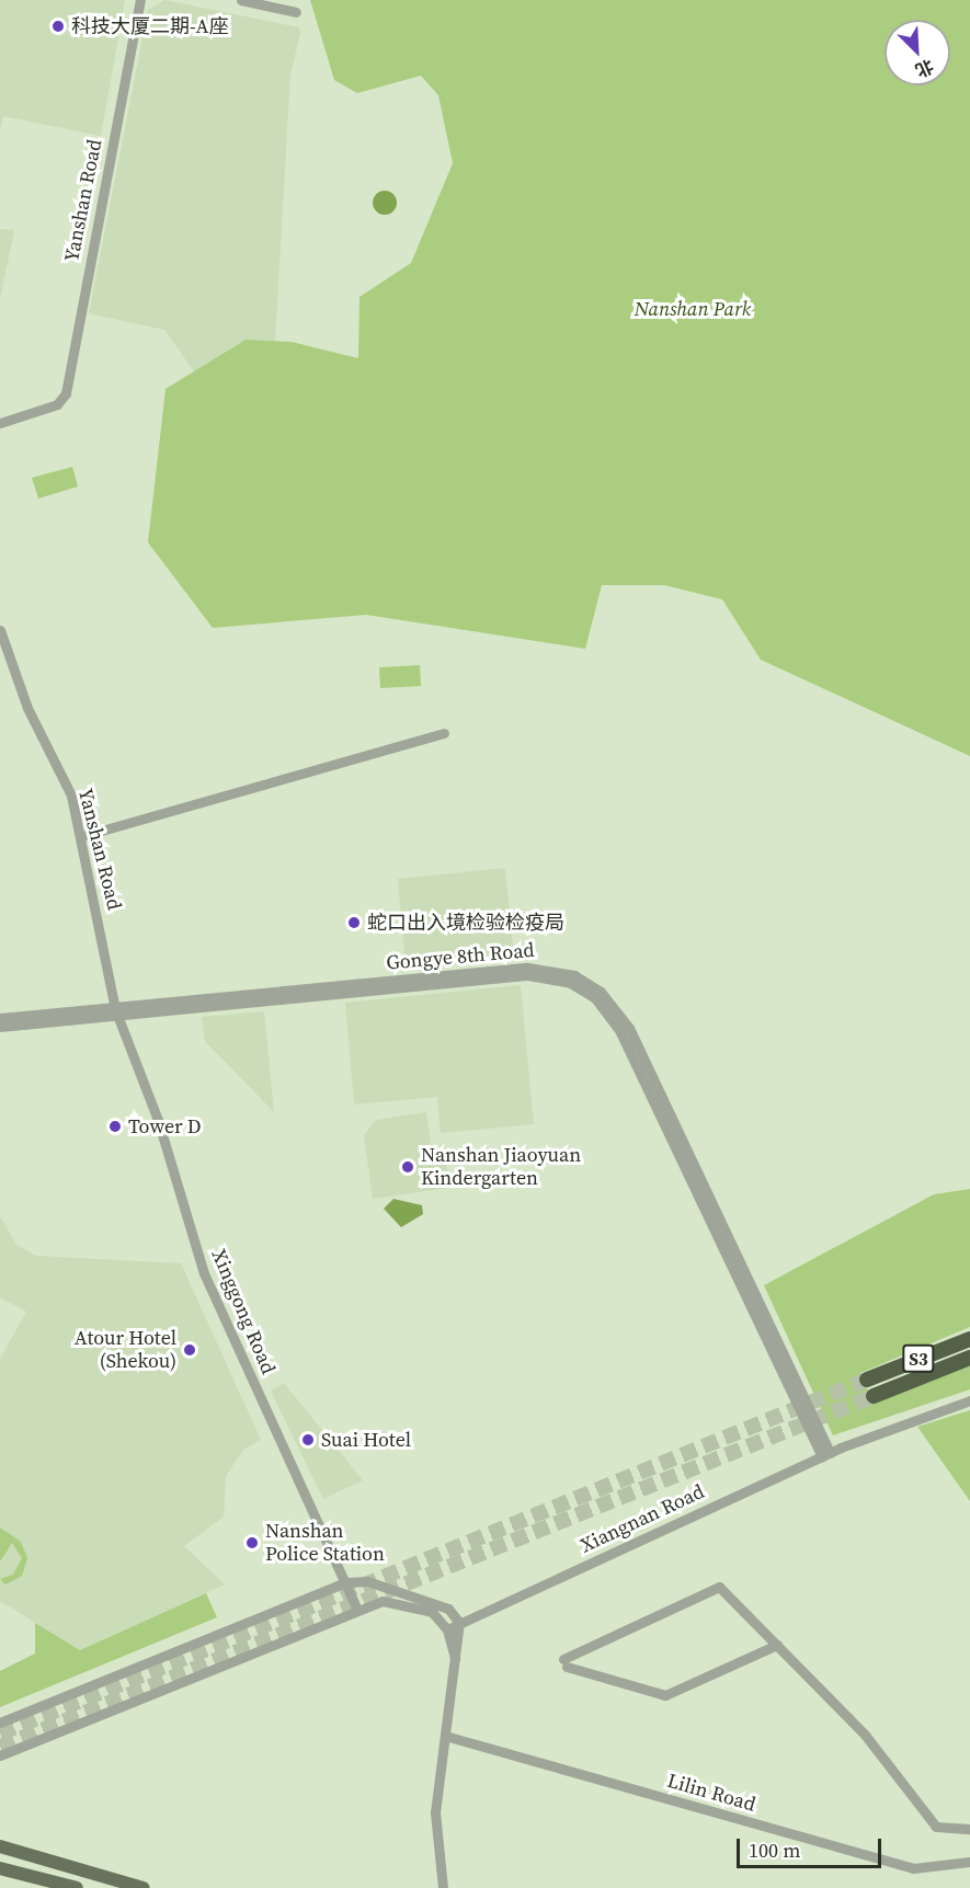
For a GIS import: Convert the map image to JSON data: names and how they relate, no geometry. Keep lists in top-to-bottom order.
{
  "streets": {
    "highway": ["S3"],
    "street": [
      "Yanshan Road",
      "Gongye 8th Road",
      "Xinggong Road",
      "Xiangnan Road",
      "Lilin Road"
    ]
  },
  "crossings": [
    ["Yanshan Road", "Gongye 8th Road"],
    ["Yanshan Road", "Xinggong Road"],
    ["Gongye 8th Road", "Xinggong Road"],
    ["Gongye 8th Road", "Xiangnan Road"]
  ],
  "parks": ["Nanshan Park"],
  "places": [
    "科技大厦二期-A座",
    "蛇口出入境检验检疫局",
    "Tower D",
    "Nanshan Jiaoyuan Kindergarten",
    "Atour Hotel (Shekou)",
    "Suai Hotel",
    "Nanshan Police Station"
  ],
  "scale_bar": "100 m",
  "north": "bottom right"
}
